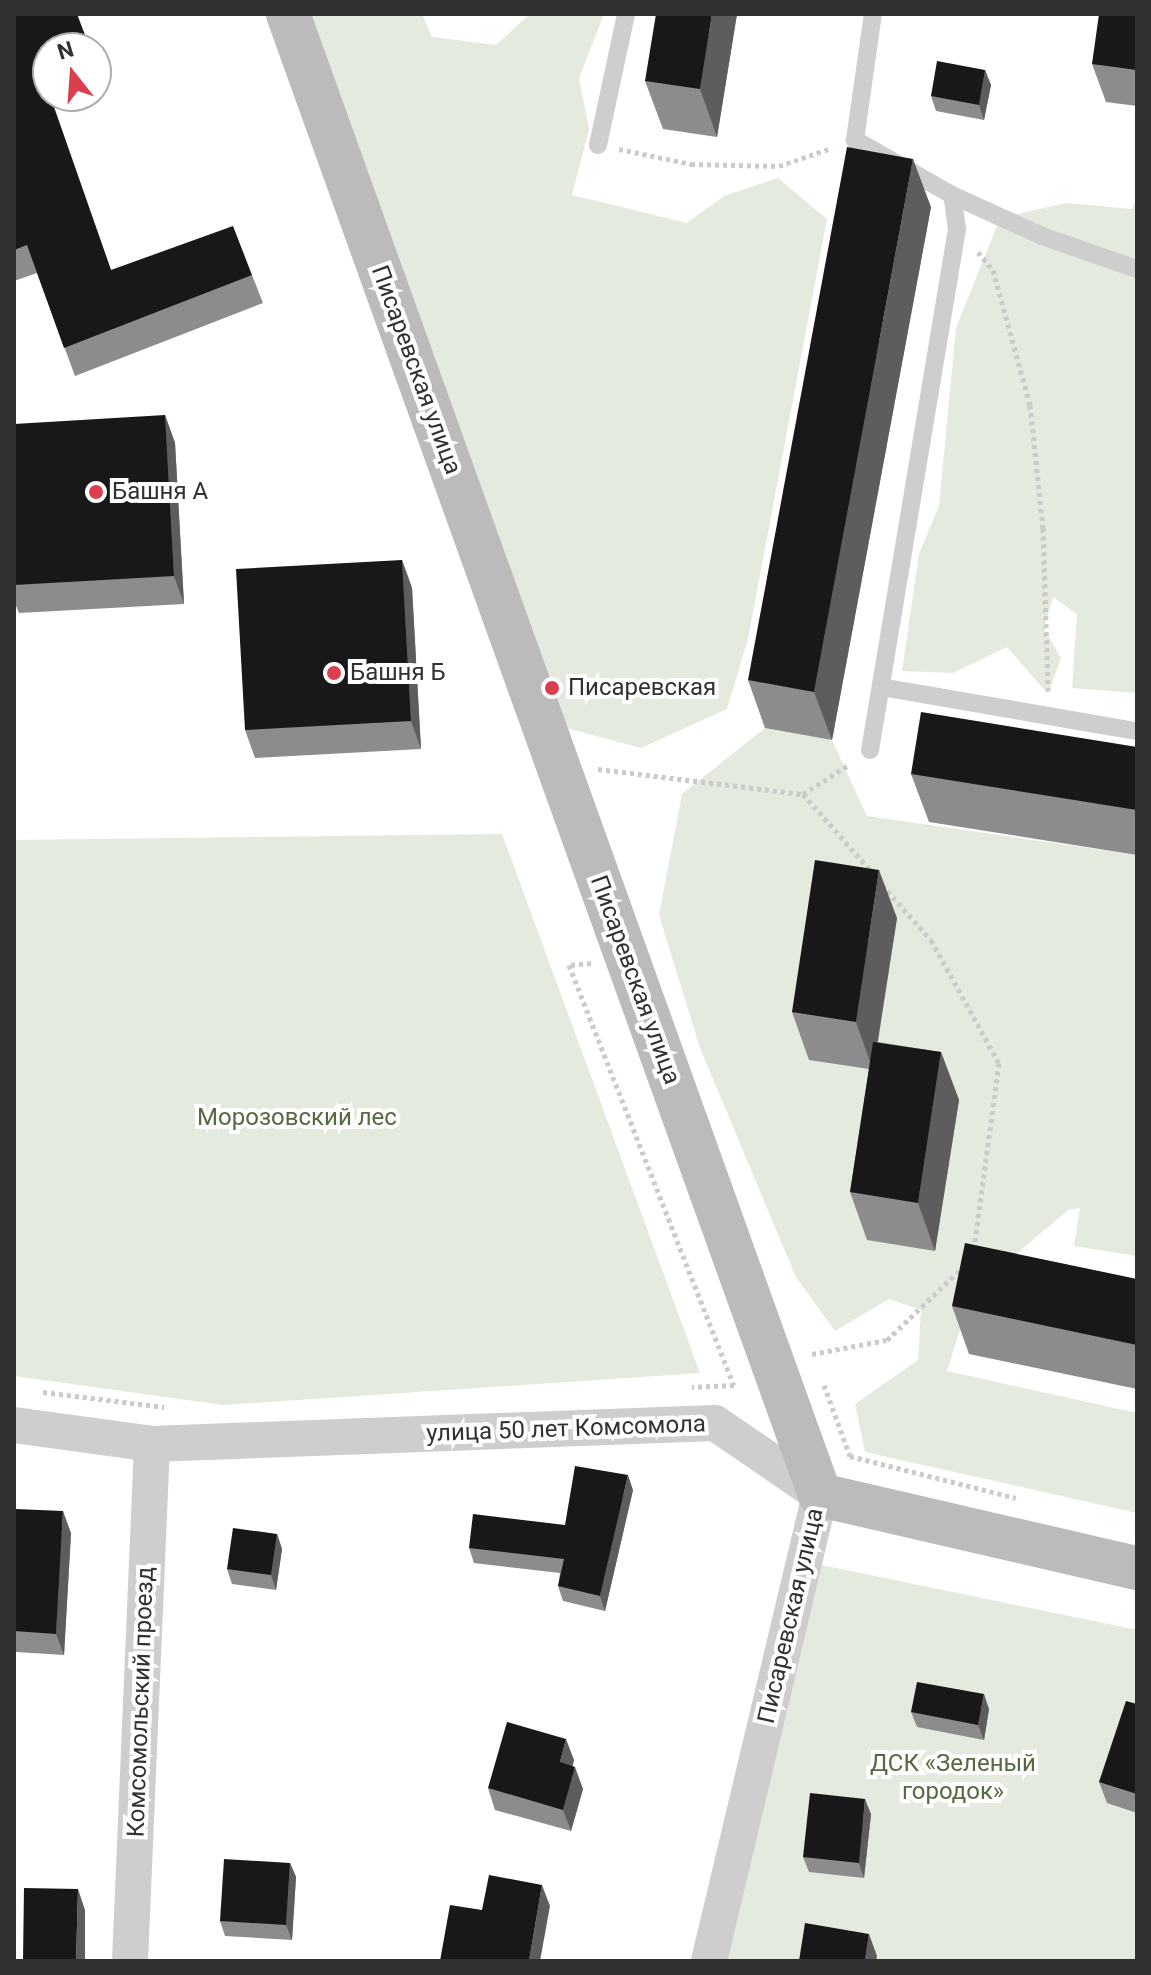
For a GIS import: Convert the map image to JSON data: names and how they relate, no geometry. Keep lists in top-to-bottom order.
{
  "streets": {
    "street": ["Писаревская улица", "улица 50 лет Комсомола", "Комсомольский проезд"]
  },
  "crossings": [
    ["Писаревская улица", "улица 50 лет Комсомола"],
    ["улица 50 лет Комсомола", "Комсомольский проезд"]
  ],
  "parks": ["Морозовский лес", "ДСК «Зеленый городок»"],
  "places": ["Башня А", "Башня Б", "Писаревская"],
  "north": "top"
}
